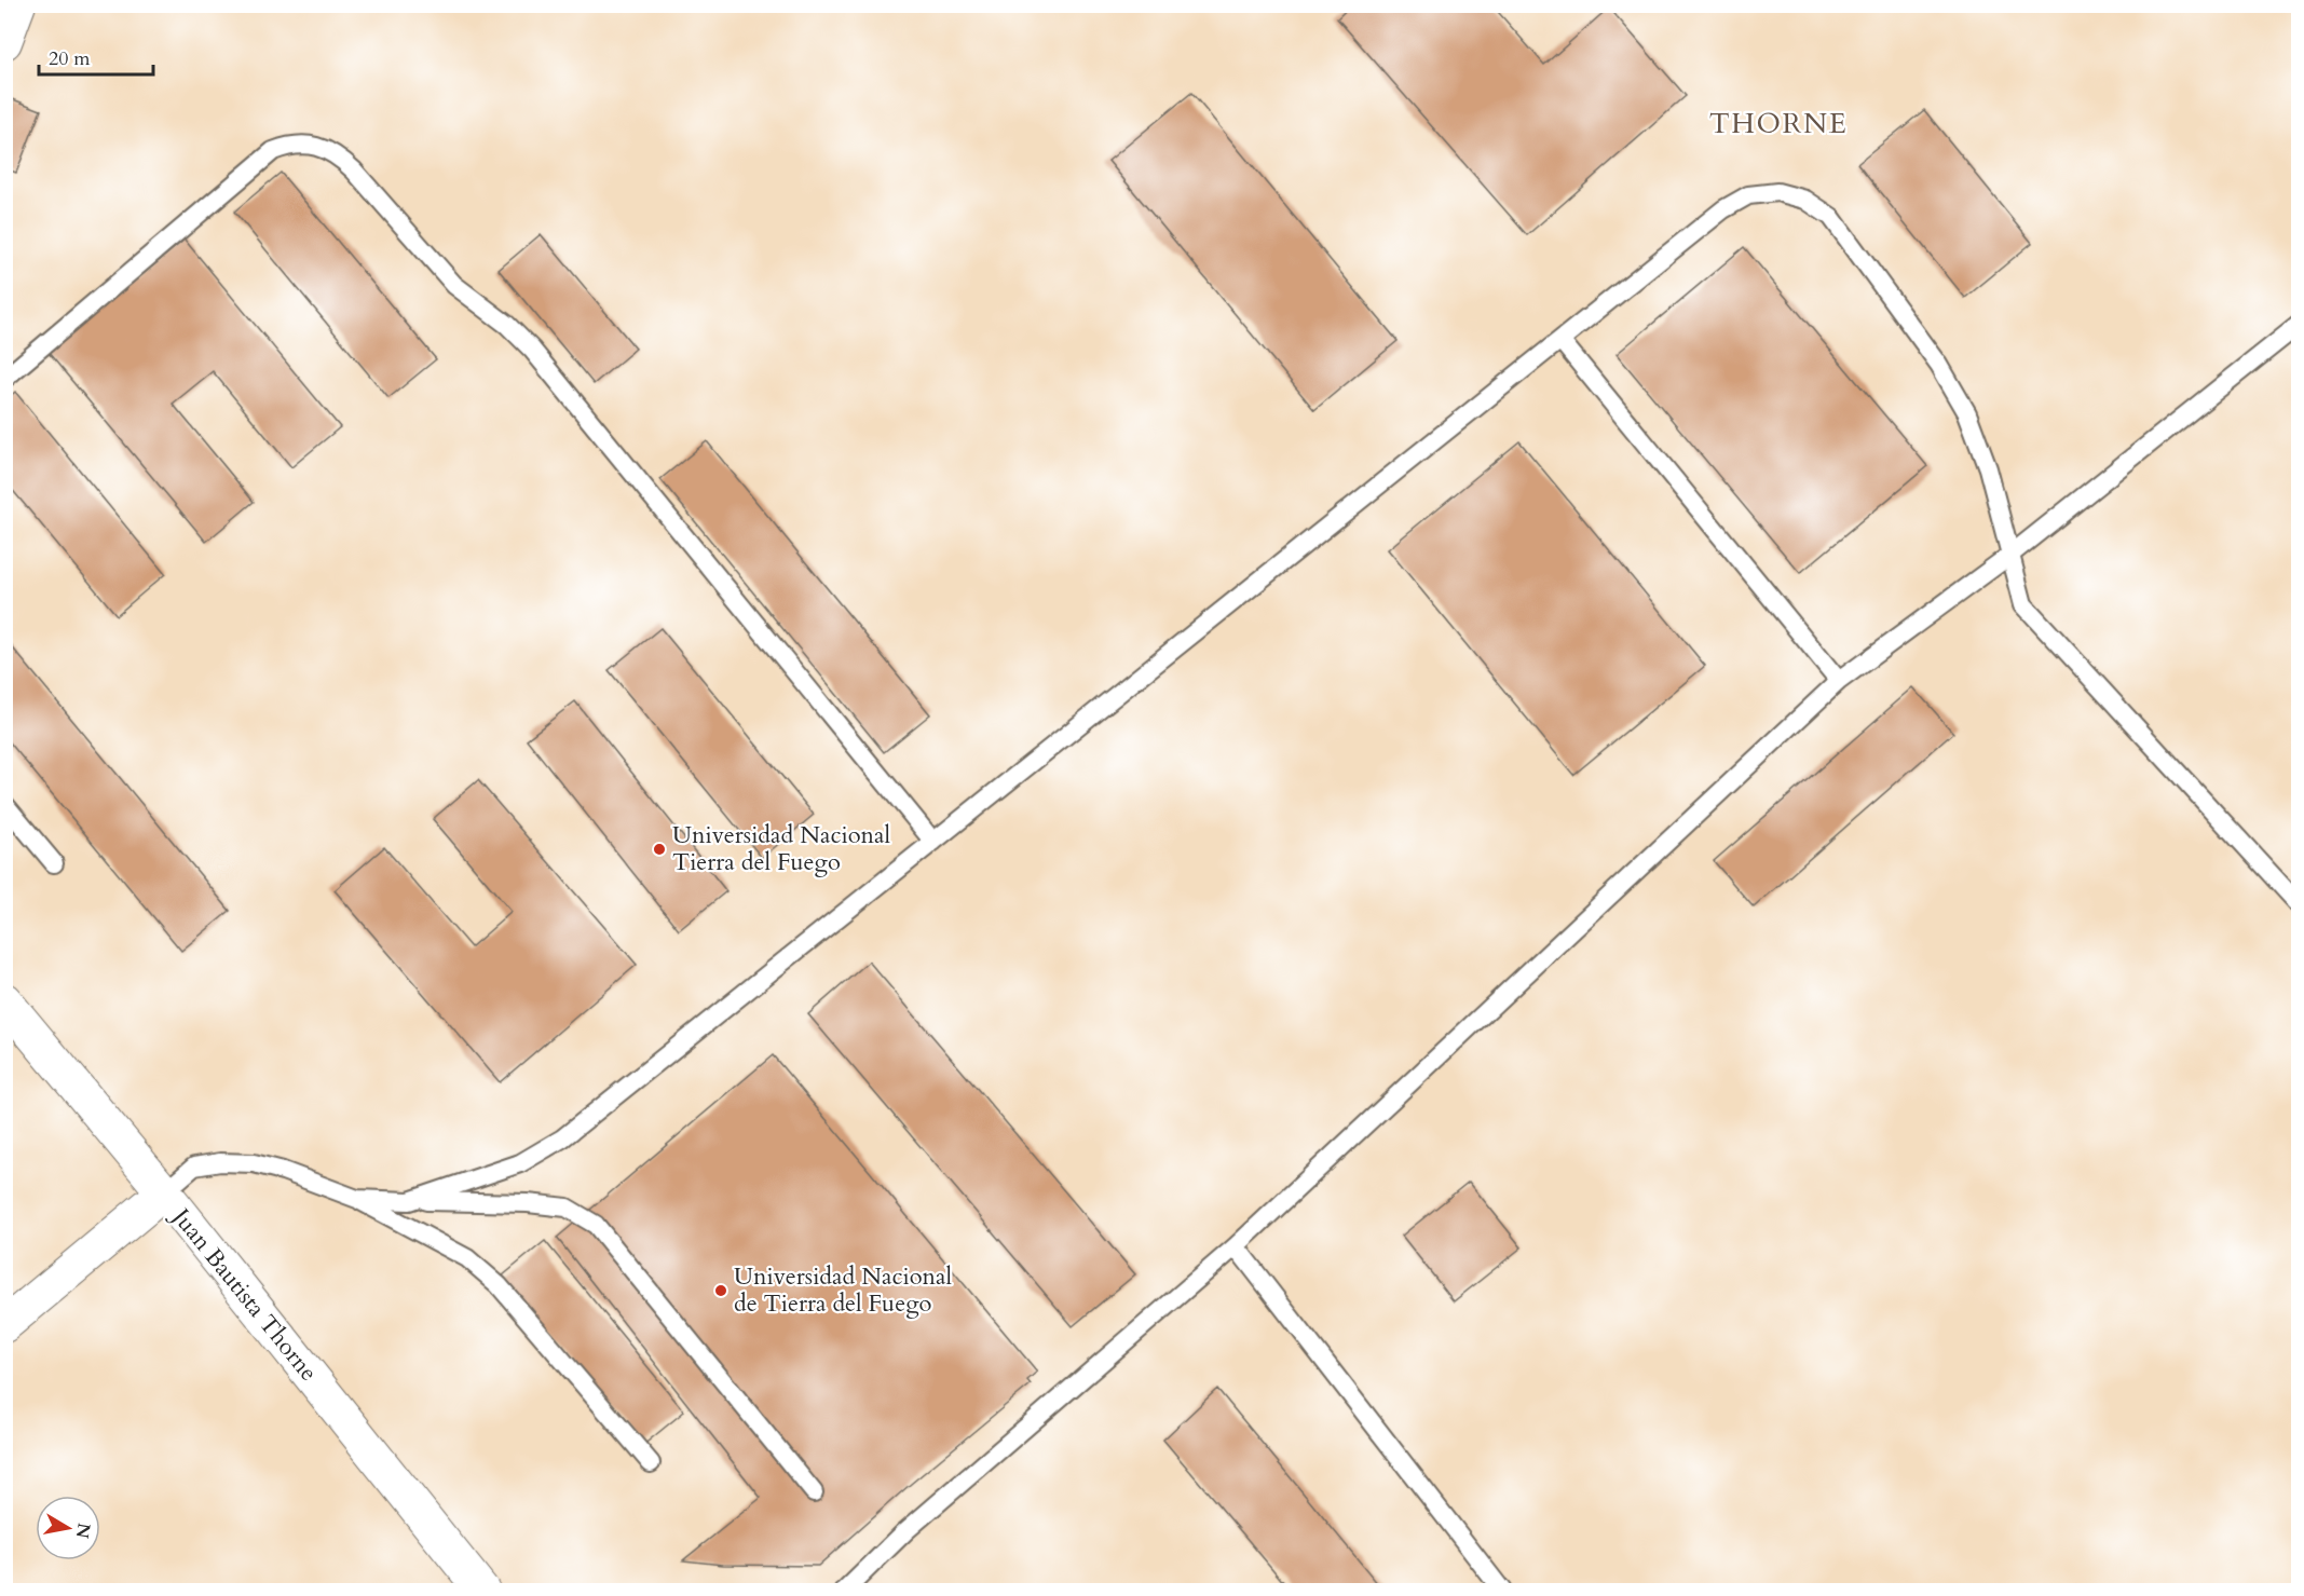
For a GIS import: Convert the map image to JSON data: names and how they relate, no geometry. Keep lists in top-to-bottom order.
{
  "streets": {
    "street": ["Juan Bautista Thorne"]
  },
  "districts": ["THORNE"],
  "places": ["Universidad Nacional Tierra del Fuego", "Universidad Nacional de Tierra del Fuego"],
  "scale_bar": "20 m",
  "north": "right"
}
